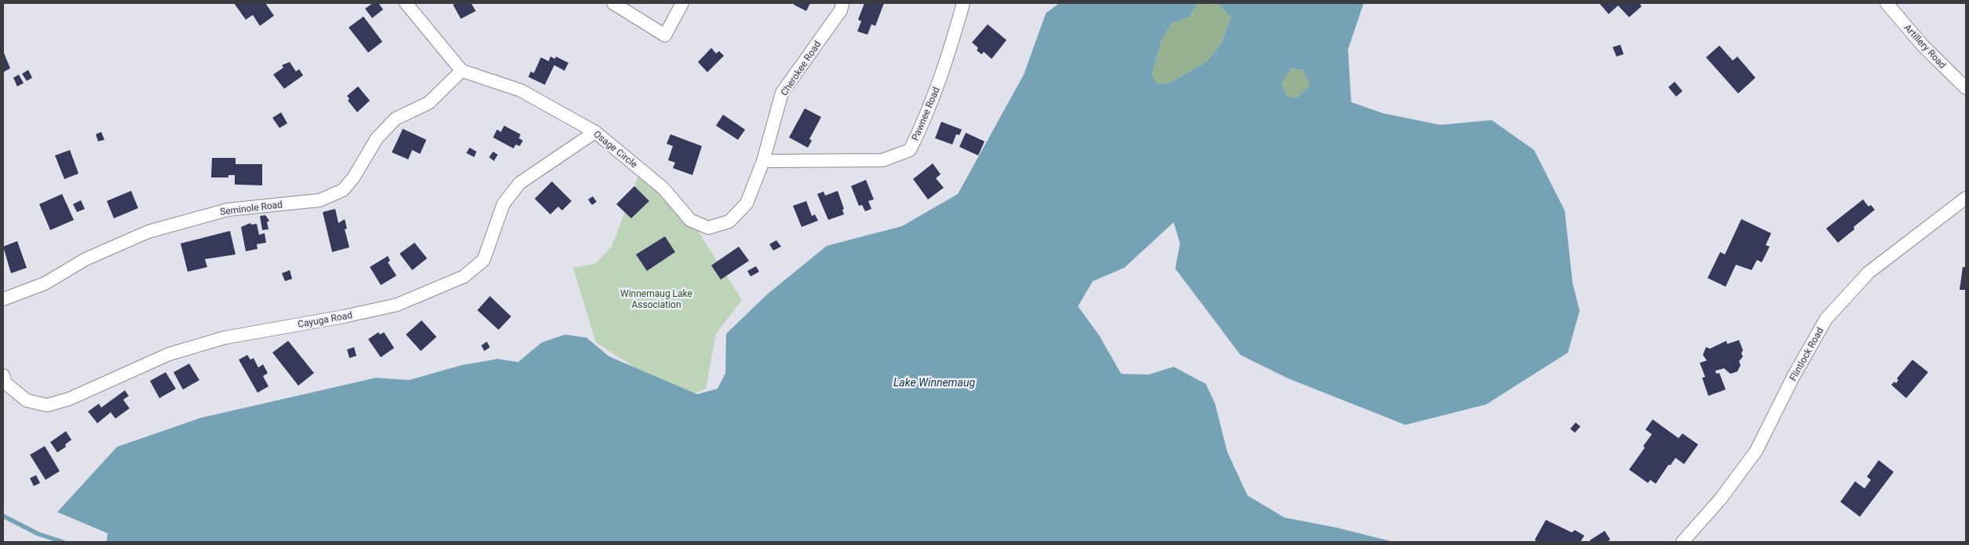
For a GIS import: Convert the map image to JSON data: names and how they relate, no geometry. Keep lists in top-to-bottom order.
{
  "streets": {
    "street": [
      "Artillery Road",
      "Cherokee Road",
      "Pawnee Road",
      "Osage Circle",
      "Seminole Road",
      "Cayuga Road",
      "Flintlock Road"
    ]
  },
  "crossings": [
    ["Cherokee Road", "Pawnee Road"],
    ["Cherokee Road", "Osage Circle"],
    ["Pawnee Road", "Osage Circle"],
    ["Osage Circle", "Seminole Road"],
    ["Osage Circle", "Cayuga Road"]
  ],
  "water": ["Lake Winnemaug"],
  "parks": ["Winnemaug Lake Association"]
}
